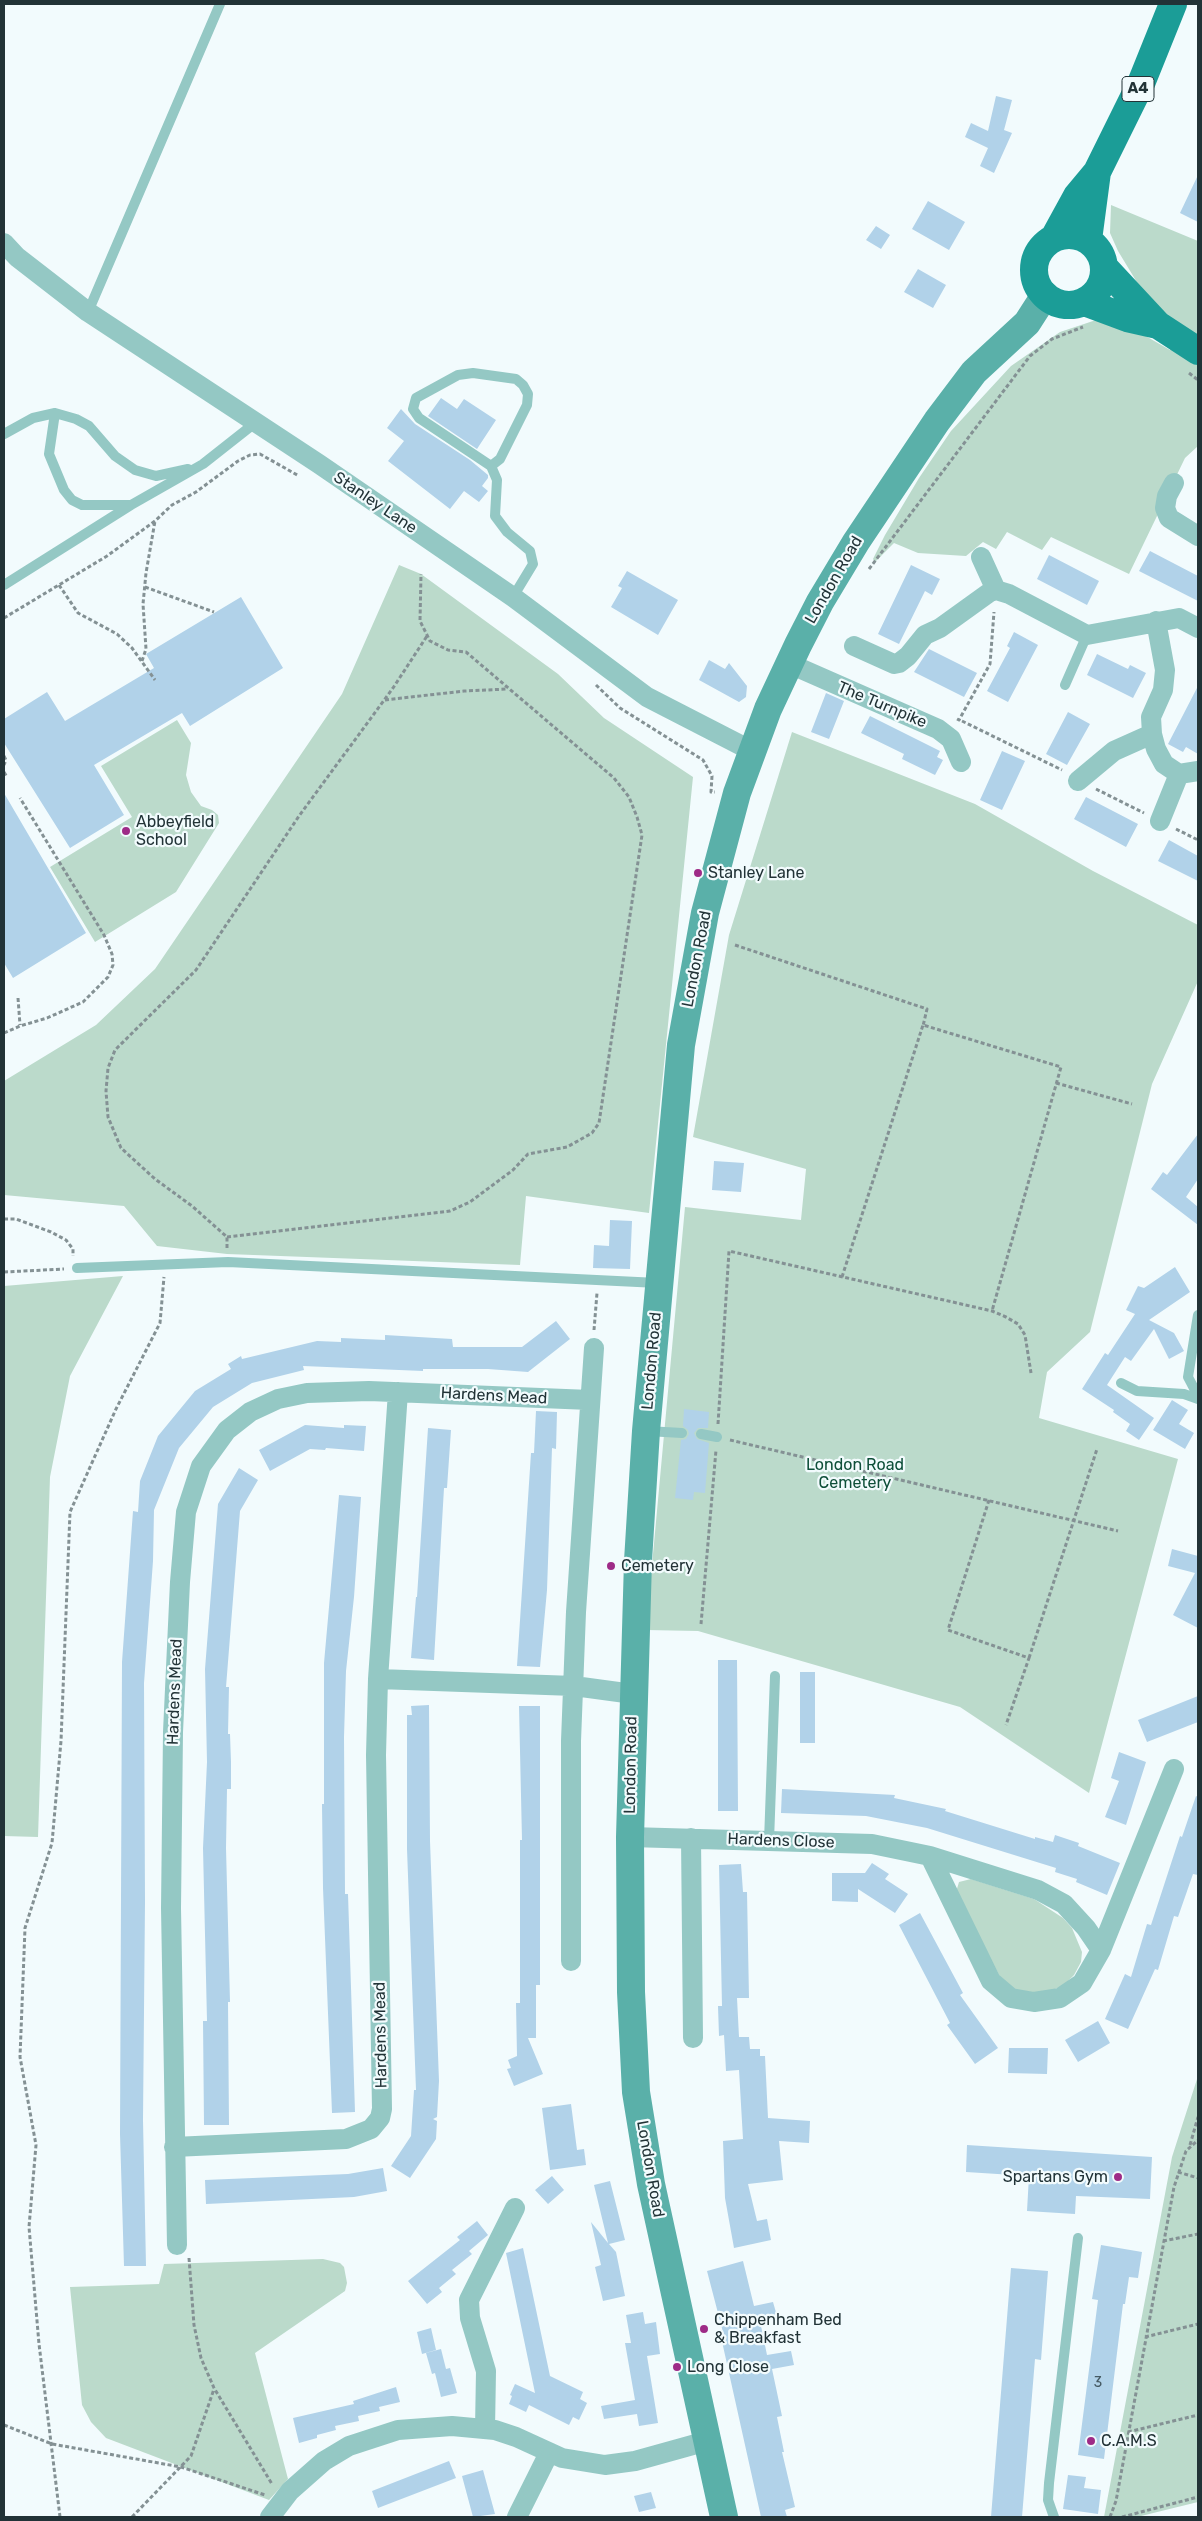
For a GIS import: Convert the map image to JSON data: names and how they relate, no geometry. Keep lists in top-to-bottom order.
{
  "streets": {
    "main road": ["A4"],
    "street": [
      "Stanley Lane",
      "London Road",
      "The Turnpike",
      "Hardens Mead",
      "Hardens Close"
    ]
  },
  "crossings": [
    ["A4", "London Road"],
    ["Stanley Lane", "London Road"],
    ["London Road", "The Turnpike"],
    ["London Road", "Hardens Close"]
  ],
  "parks": ["London Road Cemetery"],
  "places": [
    "Abbeyfield School",
    "Stanley Lane",
    "Cemetery",
    "Spartans Gym",
    "Chippenham Bed & Breakfast",
    "Long Close",
    "C.A.M.S"
  ],
  "house_numbers": ["3"]
}
